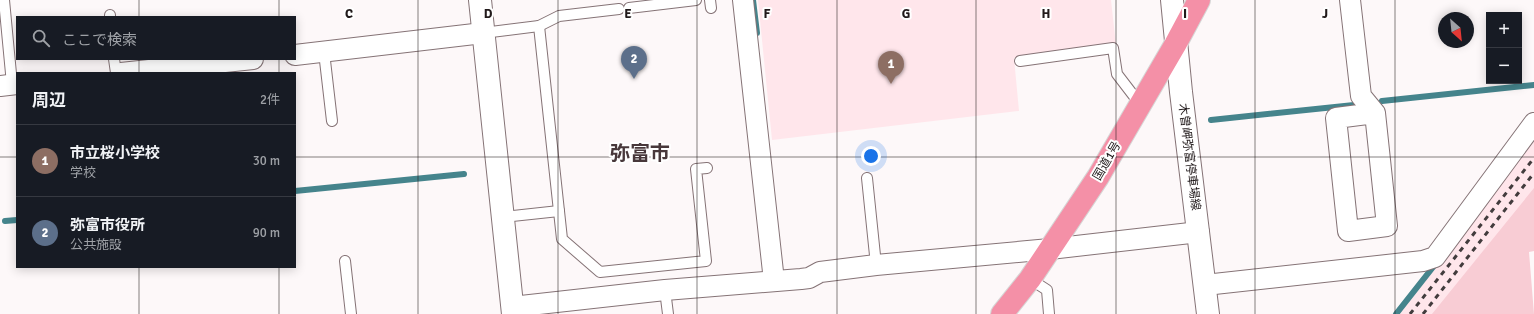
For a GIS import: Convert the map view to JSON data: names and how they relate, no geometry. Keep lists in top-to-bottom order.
{
  "streets": {
    "highway": ["国道1号"],
    "main road": ["木曽岬弥富停車場線"]
  },
  "crossings": [
    ["木曽岬弥富停車場線", "国道1号"]
  ],
  "districts": ["弥富市"],
  "north": "bottom right",
  "page": {
    "map_buttons": ["+", "−"],
    "search": "ここで検索",
    "pins": ["2", "1"],
    "heading": ["周辺", "2件"],
    "list": [
      {
        "mark": "1",
        "name": "市立桜小学校",
        "note": "学校",
        "value": "30 m"
      },
      {
        "mark": "2",
        "name": "弥富市役所",
        "note": "公共施設",
        "value": "90 m"
      }
    ]
  },
  "grid": {
    "columns": [
      "C",
      "D",
      "E",
      "F",
      "G",
      "H",
      "I",
      "J"
    ]
  }
}
